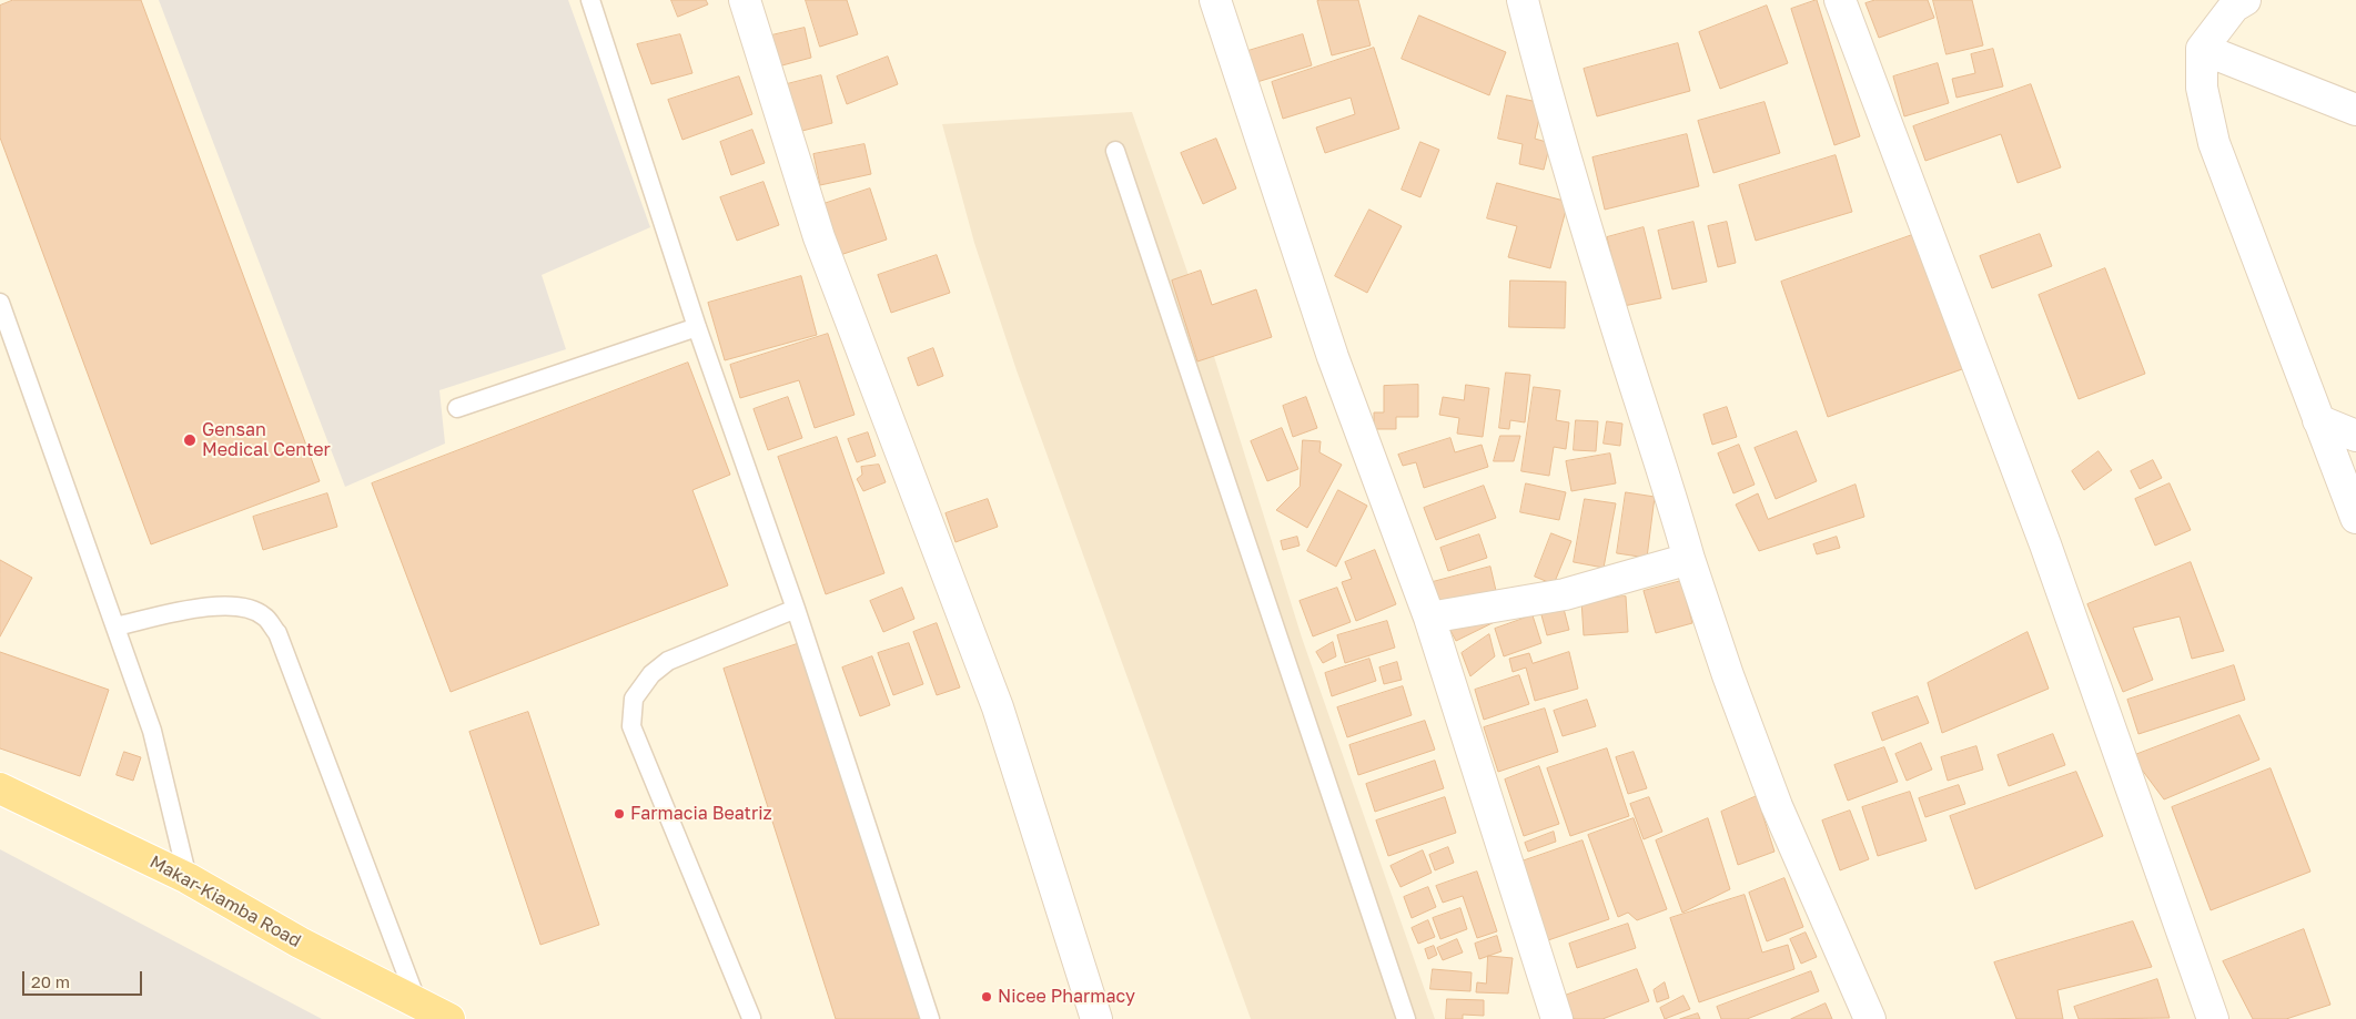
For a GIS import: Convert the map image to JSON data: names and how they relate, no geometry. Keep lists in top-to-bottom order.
{
  "streets": {
    "main road": ["Makar-Kiamba Road"]
  },
  "places": ["Gensan Medical Center", "Farmacia Beatriz", "Nicee Pharmacy"],
  "scale_bar": "20 m"
}
